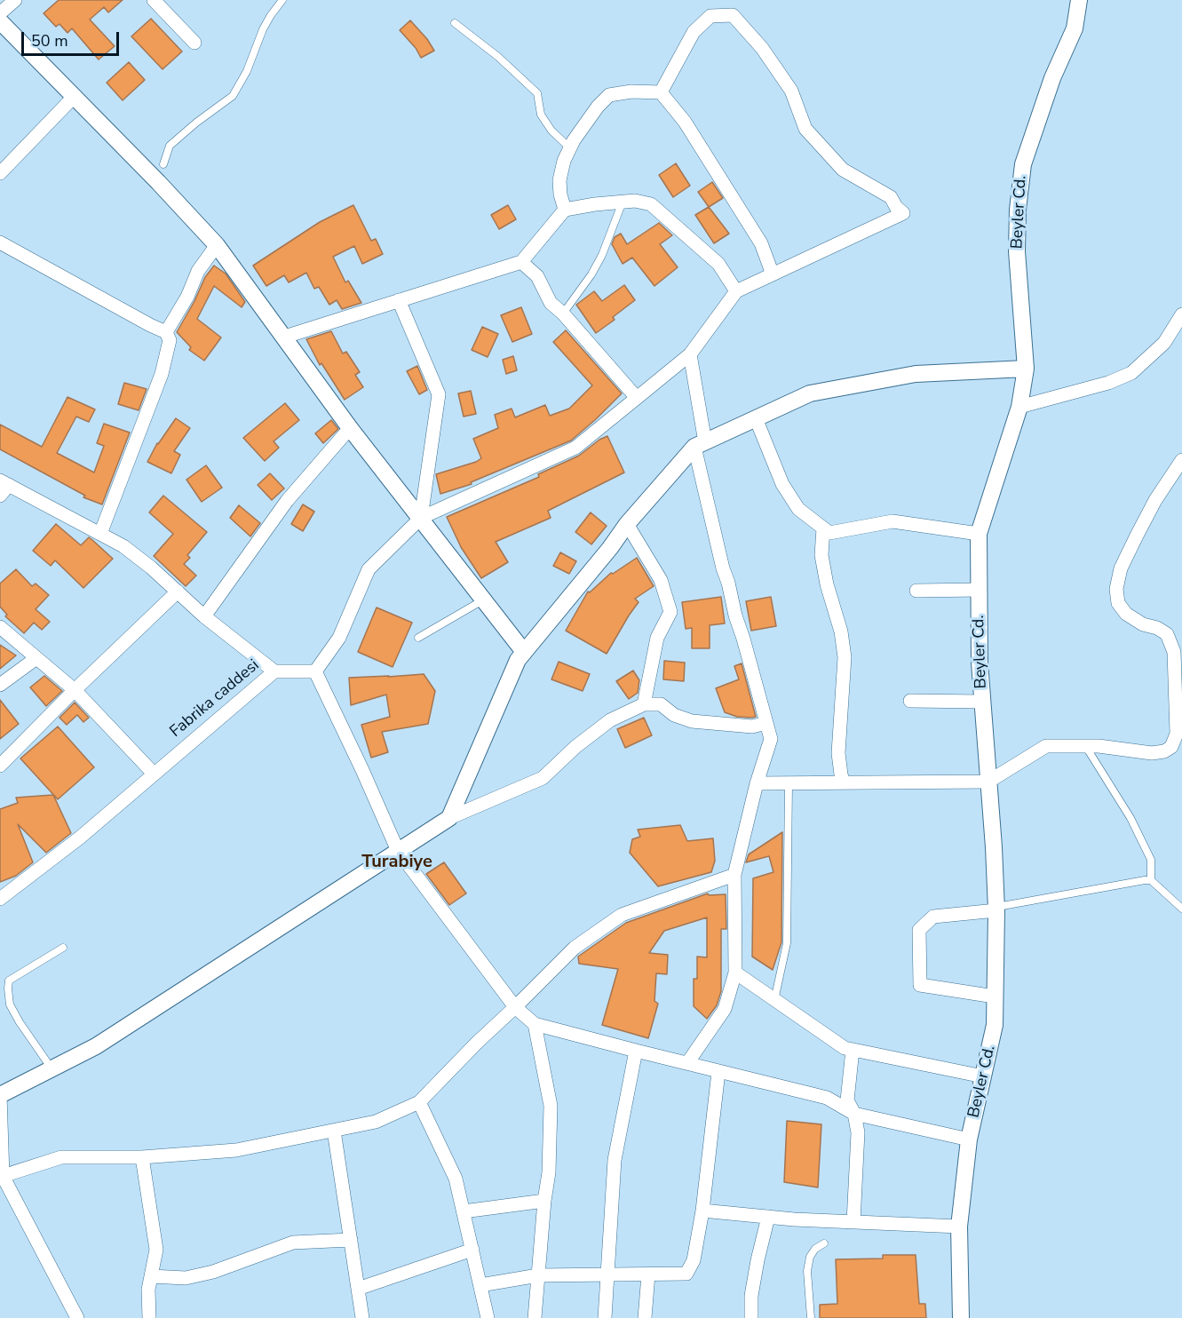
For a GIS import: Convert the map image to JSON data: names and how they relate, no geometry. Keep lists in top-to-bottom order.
{
  "streets": {
    "street": ["Beyler Cd.", "Fabrika caddesi"]
  },
  "districts": ["Turabiye"],
  "scale_bar": "50 m"
}
